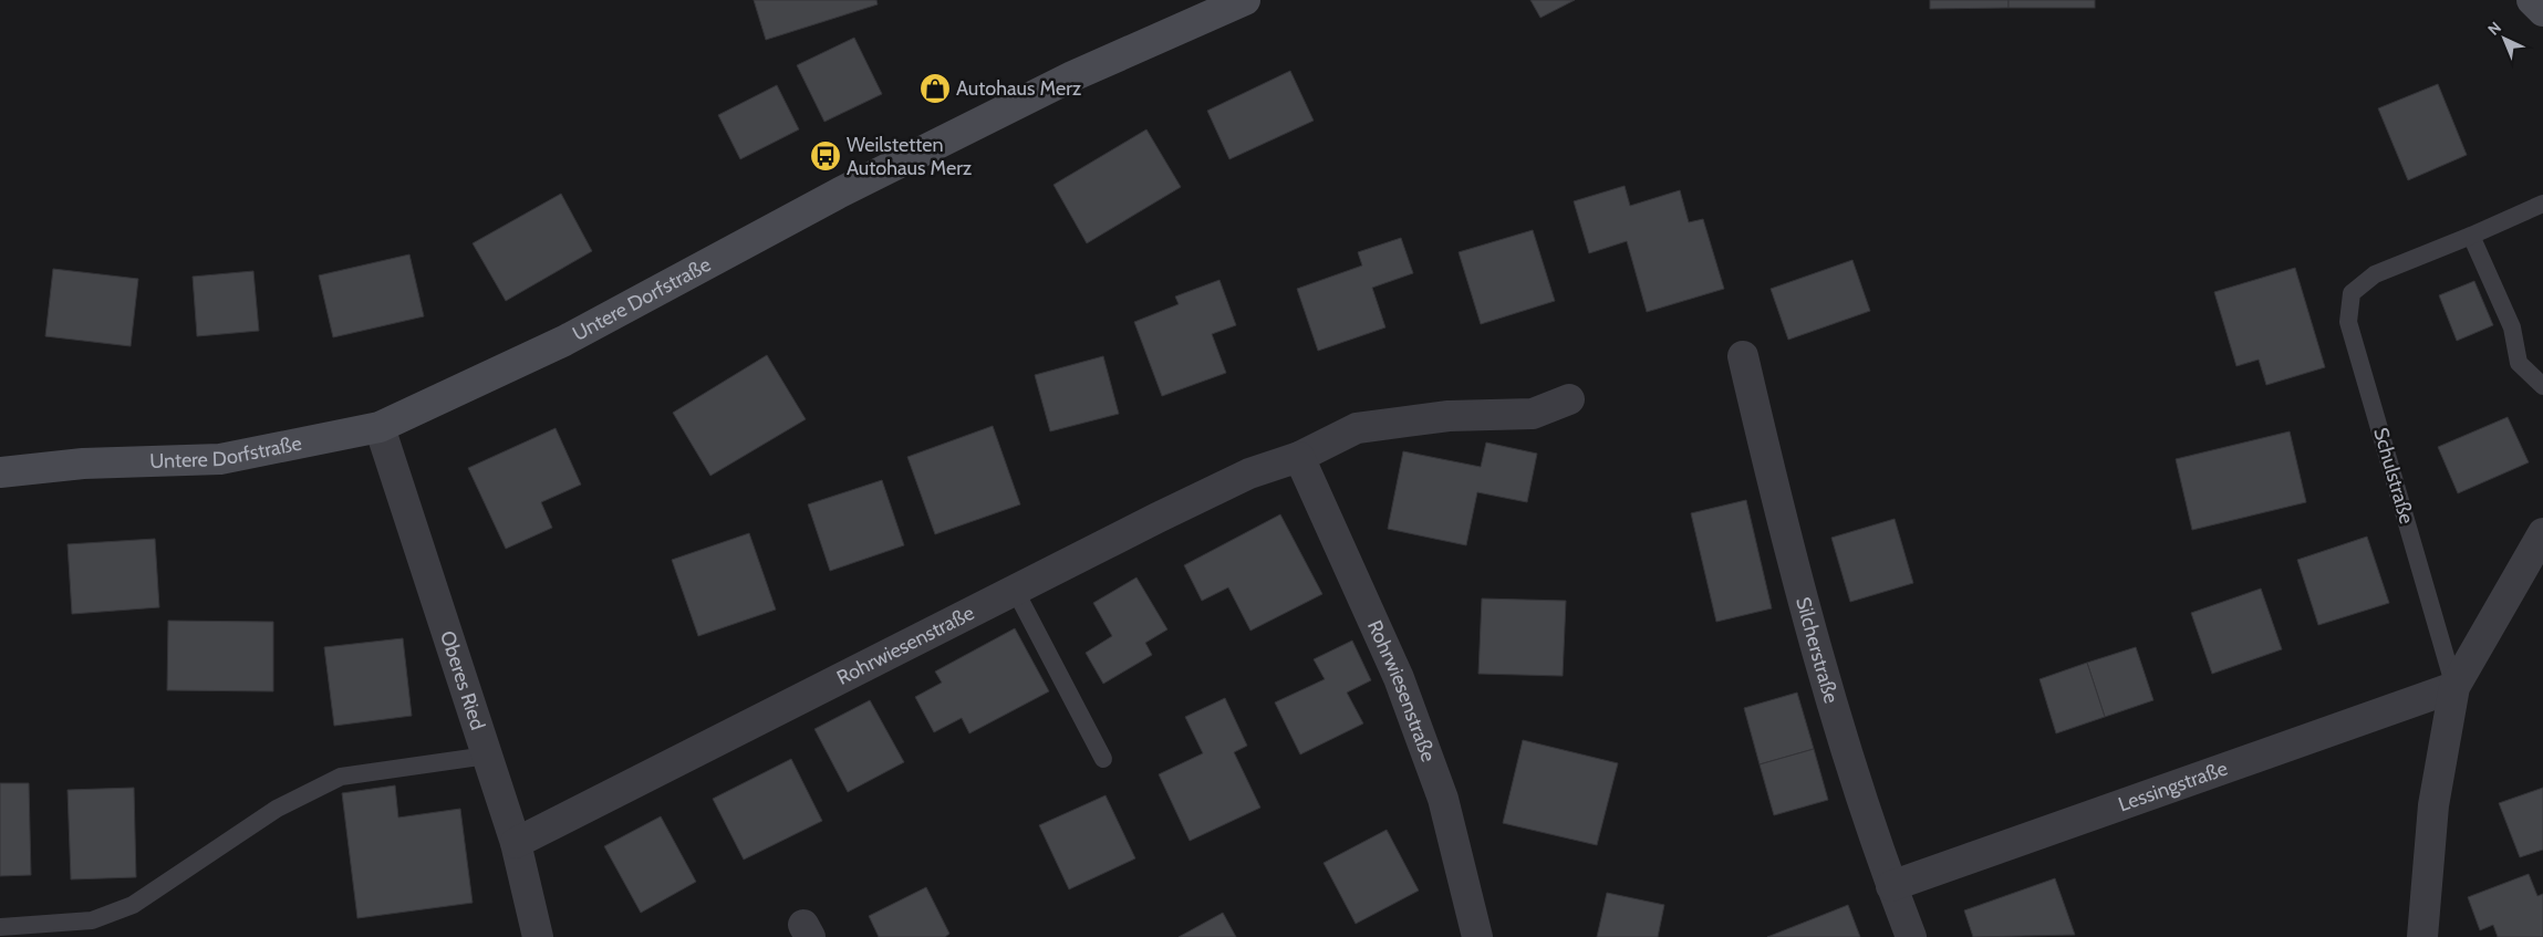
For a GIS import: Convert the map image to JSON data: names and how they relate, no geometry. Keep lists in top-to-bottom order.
{
  "streets": {
    "street": [
      "Untere Dorfstraße",
      "Schulstraße",
      "Rohrwiesenstraße",
      "Silcherstraße",
      "Oberes Ried",
      "Lessingstraße"
    ]
  },
  "crossings": [
    ["Untere Dorfstraße", "Oberes Ried"],
    ["Schulstraße", "Lessingstraße"],
    ["Rohrwiesenstraße", "Oberes Ried"],
    ["Silcherstraße", "Lessingstraße"]
  ],
  "places": {
    "shop": ["Autohaus Merz"],
    "bus stop": ["Weilstetten Autohaus Merz"]
  },
  "north": "top left"
}
